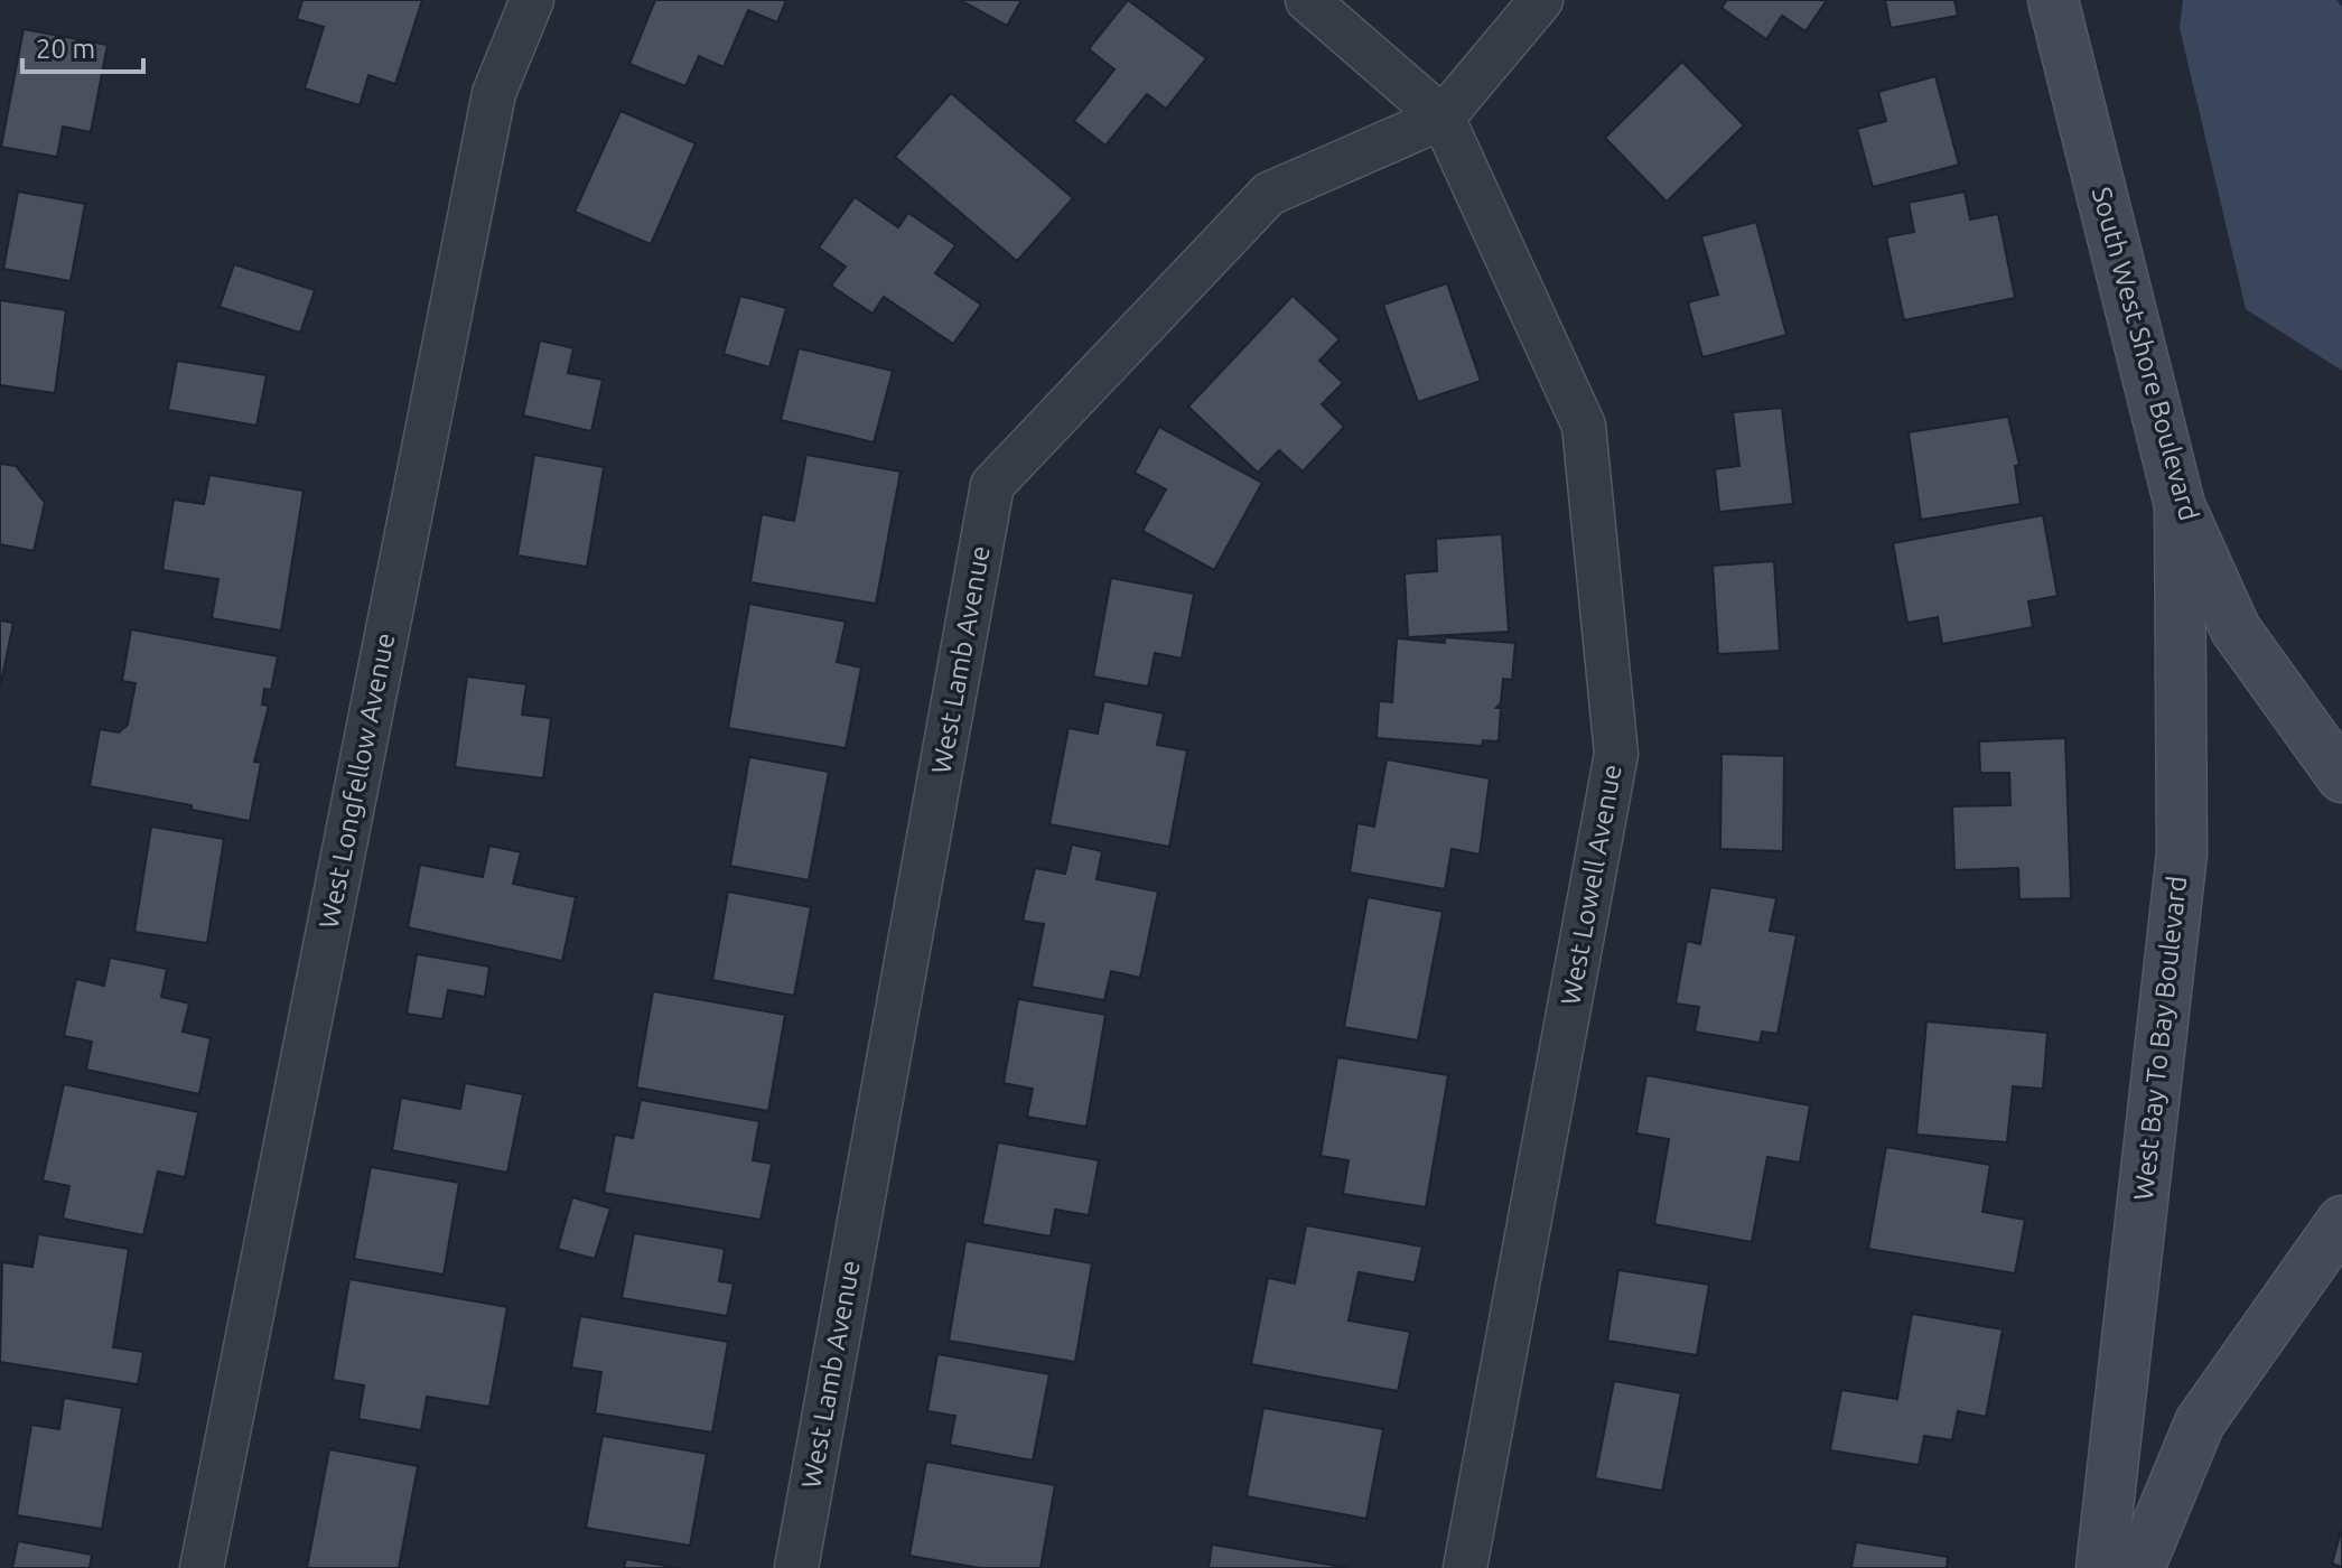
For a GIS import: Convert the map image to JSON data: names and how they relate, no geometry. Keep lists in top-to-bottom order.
{
  "streets": {
    "street": [
      "South West Shore Boulevard",
      "West Lamb Avenue",
      "West Longfellow Avenue",
      "West Lowell Avenue",
      "West Bay To Bay Boulevard"
    ]
  },
  "crossings": [
    ["South West Shore Boulevard", "West Bay To Bay Boulevard"],
    ["West Lamb Avenue", "West Lowell Avenue"]
  ],
  "scale_bar": "20 m"
}
